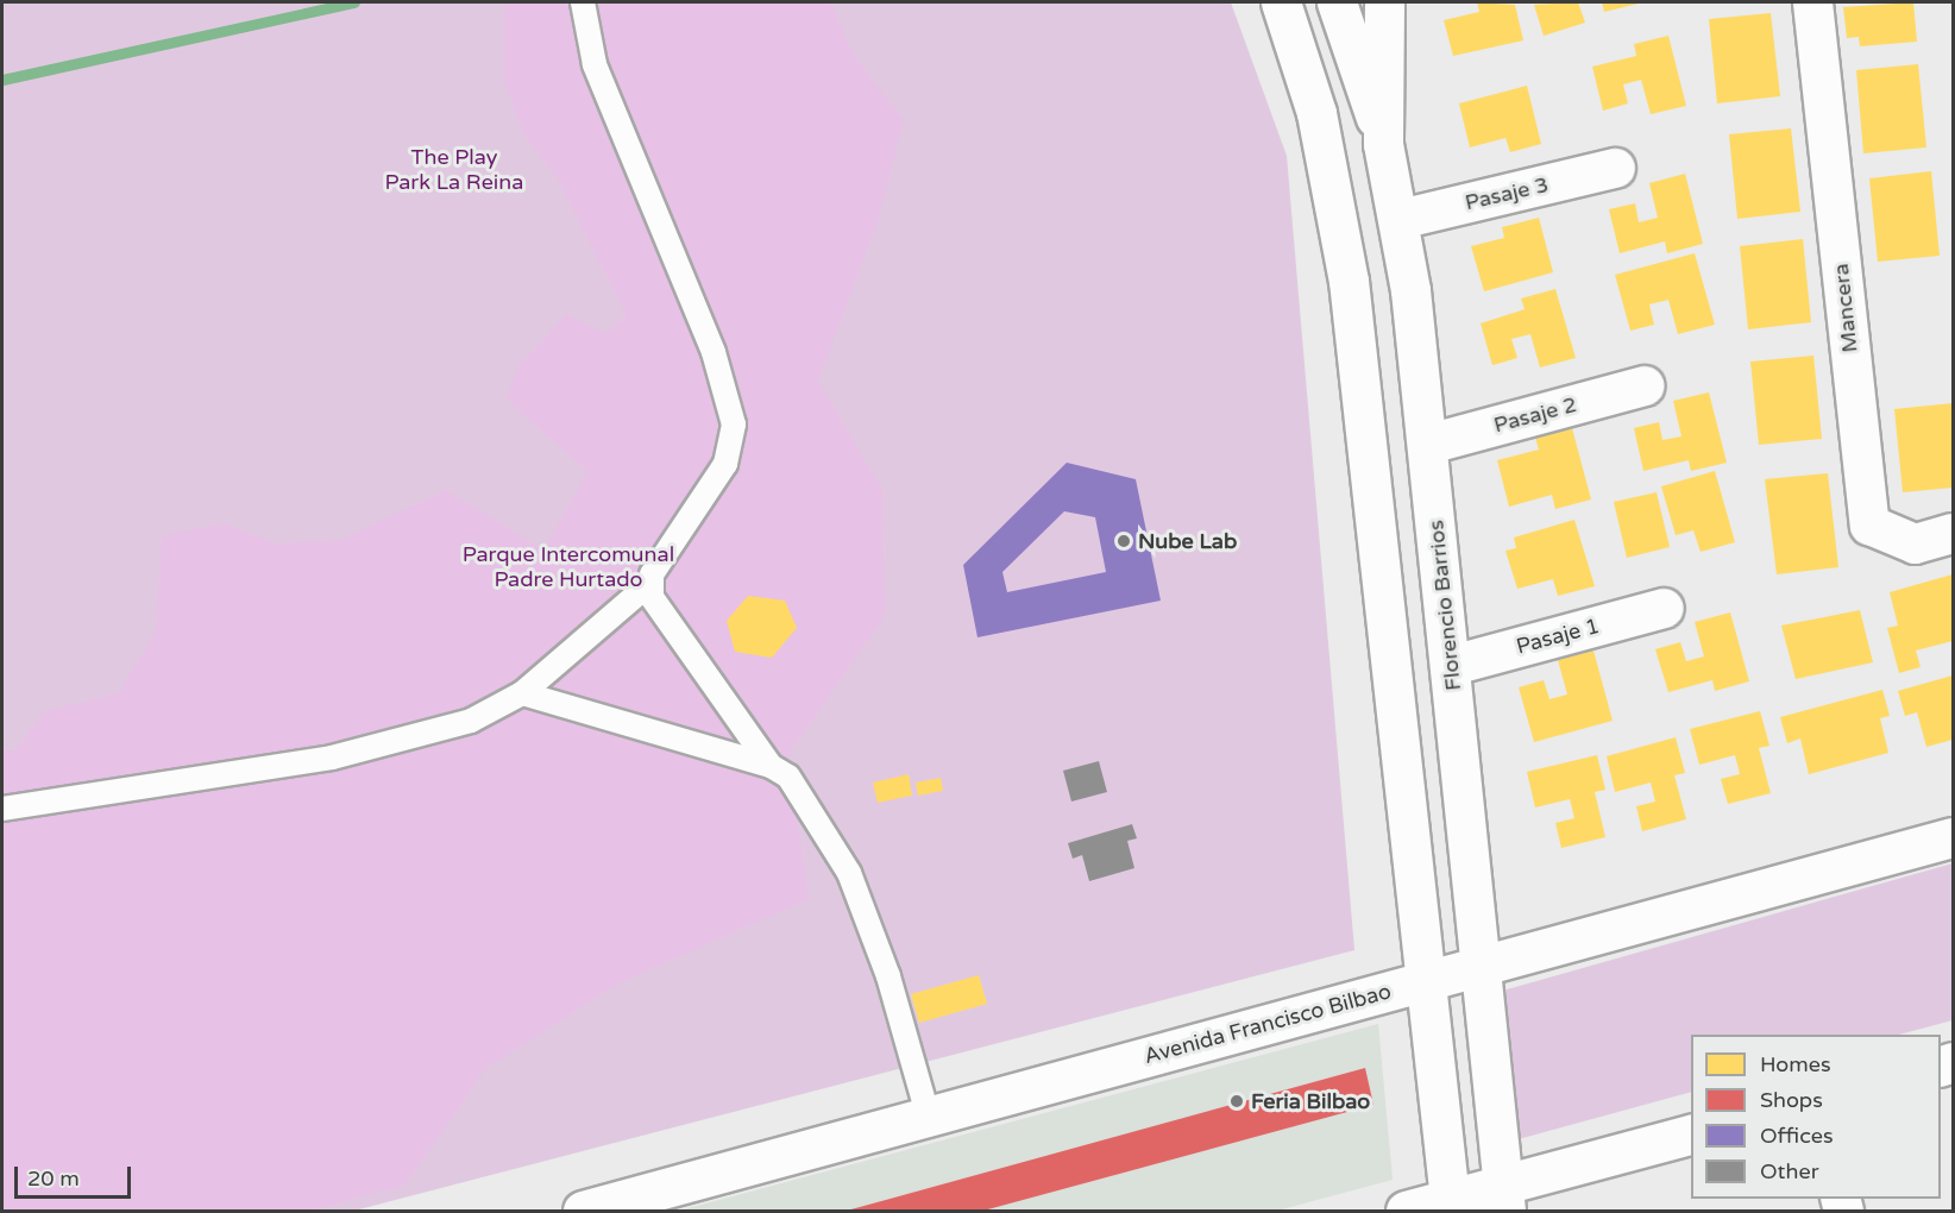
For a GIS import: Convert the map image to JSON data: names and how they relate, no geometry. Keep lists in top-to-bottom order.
{
  "streets": {
    "main road": [
      "Pasaje 3",
      "Mancera",
      "Pasaje 2",
      "Florencio Barrios",
      "Pasaje 1",
      "Avenida Francisco Bilbao"
    ]
  },
  "crossings": [
    ["Pasaje 3", "Florencio Barrios"],
    ["Pasaje 2", "Florencio Barrios"],
    ["Florencio Barrios", "Pasaje 1"],
    ["Florencio Barrios", "Avenida Francisco Bilbao"]
  ],
  "parks": ["The Play Park La Reina", "Parque Intercomunal Padre Hurtado"],
  "places": ["Nube Lab", "Feria Bilbao"],
  "legend": [
    "Homes",
    "Shops",
    "Offices",
    "Other"
  ],
  "scale_bar": "20 m"
}
